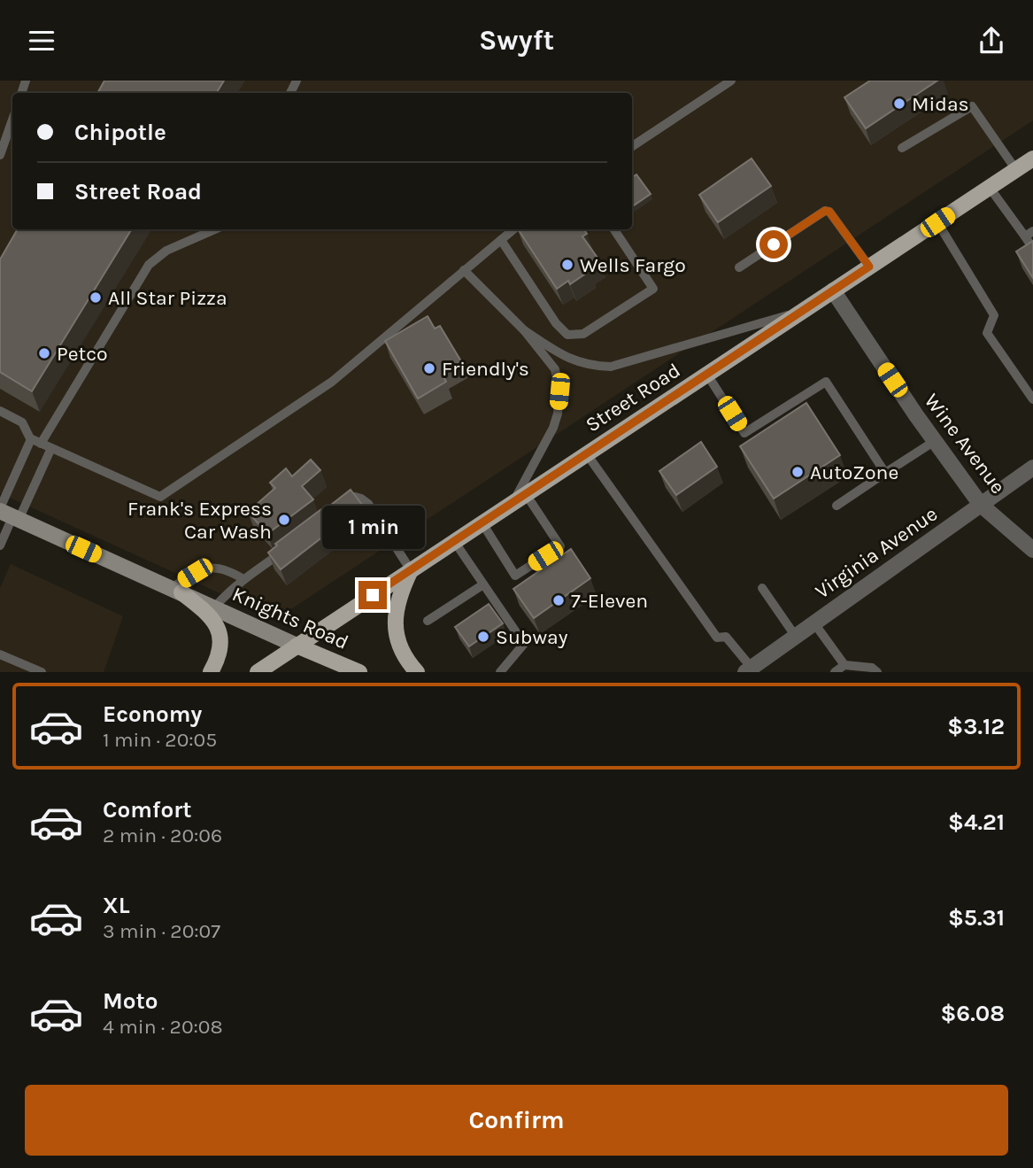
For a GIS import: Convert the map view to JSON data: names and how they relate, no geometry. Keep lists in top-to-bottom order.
{
  "streets": {
    "main road": ["Street Road", "Knights Road"],
    "street": ["Wine Avenue", "Virginia Avenue"]
  },
  "crossings": [
    ["Street Road", "Wine Avenue"],
    ["Street Road", "Knights Road"],
    ["Wine Avenue", "Virginia Avenue"]
  ],
  "places": [
    "Midas",
    "Wells Fargo",
    "All Star Pizza",
    "Petco",
    "Friendly's",
    "AutoZone",
    "Frank's Express Car Wash",
    "7-Eleven",
    "Subway"
  ],
  "page": {
    "header": "Swyft",
    "banner": ["Chipotle", "Street Road"],
    "bubble": "1 min",
    "list": [
      {
        "name": "Economy",
        "note": "1 min · 20:05",
        "value": "$3.12"
      },
      {
        "name": "Comfort",
        "note": "2 min · 20:06",
        "value": "$4.21"
      },
      {
        "name": "XL",
        "note": "3 min · 20:07",
        "value": "$5.31"
      },
      {
        "name": "Moto",
        "note": "4 min · 20:08",
        "value": "$6.08"
      }
    ],
    "buttons": "Confirm"
  }
}
